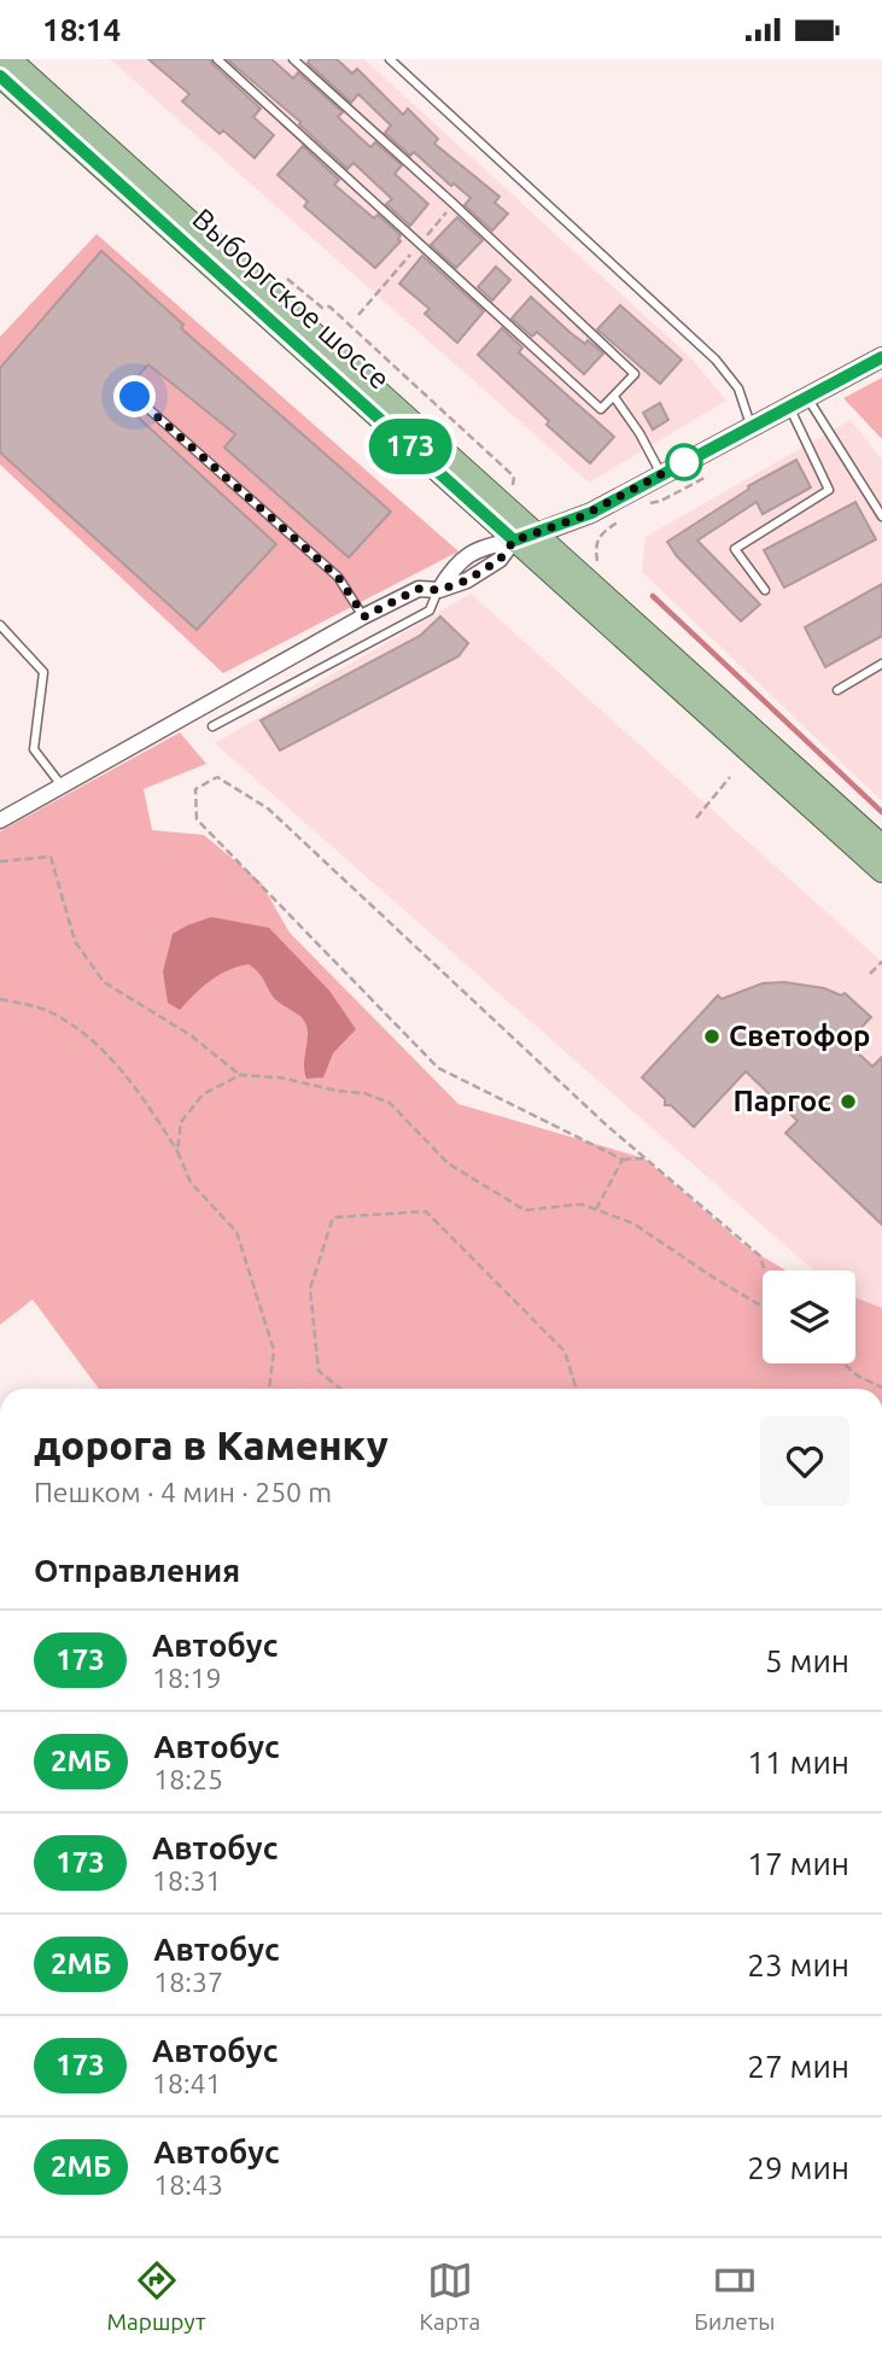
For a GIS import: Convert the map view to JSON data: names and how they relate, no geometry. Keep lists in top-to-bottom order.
{
  "streets": {
    "main road": ["Выборгское шоссе"]
  },
  "places": ["Светофор", "Паргос"],
  "lines": ["bus line 173"],
  "page": {
    "status": "18:14",
    "on_map": "173",
    "heading": [
      ["дорога в Каменку", "Пешком · 4 мин · 250 m"],
      "Отправления"
    ],
    "list": [
      {
        "mark": "173",
        "name": "Автобус",
        "note": "18:19",
        "value": "5 мин"
      },
      {
        "mark": "2МБ",
        "name": "Автобус",
        "note": "18:25",
        "value": "11 мин"
      },
      {
        "mark": "173",
        "name": "Автобус",
        "note": "18:31",
        "value": "17 мин"
      },
      {
        "mark": "2МБ",
        "name": "Автобус",
        "note": "18:37",
        "value": "23 мин"
      },
      {
        "mark": "173",
        "name": "Автобус",
        "note": "18:41",
        "value": "27 мин"
      },
      {
        "mark": "2МБ",
        "name": "Автобус",
        "note": "18:43",
        "value": "29 мин"
      }
    ],
    "tabs": ["Маршрут", "Карта", "Билеты"]
  }
}
